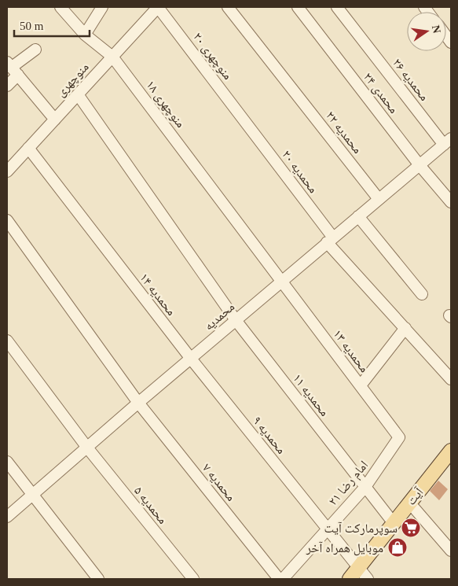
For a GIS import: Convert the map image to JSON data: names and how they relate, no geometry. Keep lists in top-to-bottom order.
{
  "streets": {
    "main road": ["آیت"],
    "street": [
      "منوچهری ۲۰",
      "منوچهری",
      "محمدیه ۲۶",
      "محمدی ۲۴",
      "منوچهری ۱۸",
      "محمدیه ۲۲",
      "محمدیه ۲۰",
      "محمدیه ۱۴",
      "محمدیه",
      "محمدیه ۱۳",
      "محمدیه ۱۱",
      "محمدیه ۹",
      "محمدیه ۷",
      "امام رضا ۲۱",
      "محمدیه ۵"
    ]
  },
  "crossings": [
    ["منوچهری ۲۰", "منوچهری"],
    ["منوچهری ۲۰", "محمدیه ۲۰"],
    ["منوچهری", "منوچهری ۱۸"],
    ["منوچهری", "محمدیه ۱۴"],
    ["منوچهری", "محمدیه ۱۱"],
    ["محمدیه ۲۶", "محمدیه"],
    ["محمدی ۲۴", "محمدیه"],
    ["منوچهری ۱۸", "محمدیه"],
    ["منوچهری ۱۸", "محمدیه ۱۳"],
    ["محمدیه ۲۲", "محمدیه"],
    ["محمدیه ۲۰", "محمدیه"],
    ["محمدیه ۱۴", "محمدیه"],
    ["محمدیه ۱۴", "محمدیه ۹"],
    ["محمدیه", "محمدیه ۱۳"],
    ["محمدیه", "محمدیه ۱۱"],
    ["محمدیه", "محمدیه ۹"],
    ["محمدیه", "محمدیه ۷"],
    ["محمدیه", "محمدیه ۵"],
    ["محمدیه ۱۳", "امام رضا ۲۱"],
    ["محمدیه ۱۱", "امام رضا ۲۱"],
    ["محمدیه ۱۱", "آیت"],
    ["محمدیه ۹", "امام رضا ۲۱"],
    ["محمدیه ۹", "آیت"]
  ],
  "places": {
    "supermarket": ["سوپرمارکت آیت"],
    "shop": ["موبایل همراه آخر"]
  },
  "scale_bar": "50 m",
  "north": "right"
}
